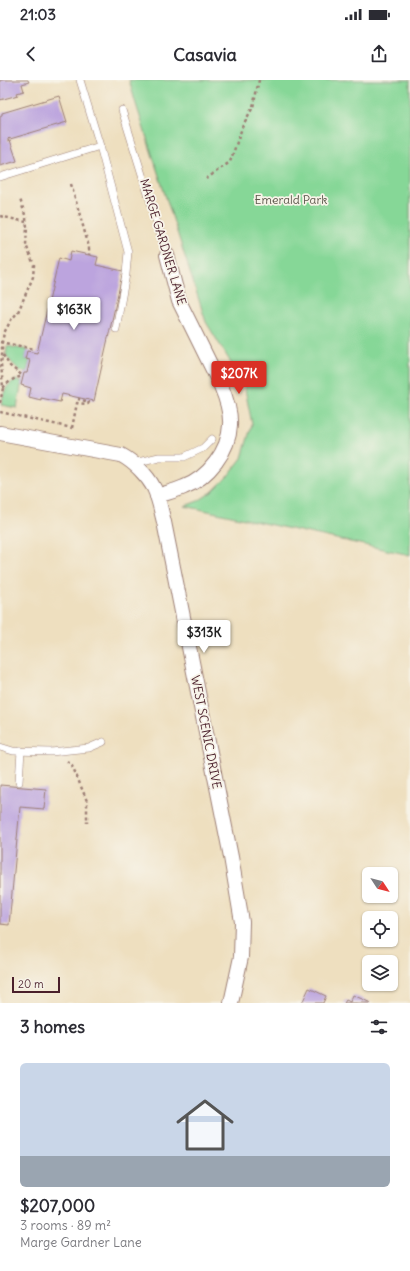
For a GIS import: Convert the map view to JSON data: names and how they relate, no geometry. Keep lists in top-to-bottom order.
{
  "streets": {
    "street": ["MARGE GARDNER LANE", "WEST SCENIC DRIVE"]
  },
  "crossings": [
    ["MARGE GARDNER LANE", "WEST SCENIC DRIVE"]
  ],
  "parks": ["Emerald Park"],
  "scale_bar": "20 m",
  "north": "bottom right",
  "page": {
    "status": "21:03",
    "header": "Casavia",
    "price": ["$163K", "$207K", "$313K"],
    "scale": "20 m",
    "heading": "3 homes",
    "list": [
      {
        "name": "$207,000",
        "note": "3 rooms · 89 m² · Marge Gardner Lane"
      }
    ]
  }
}
